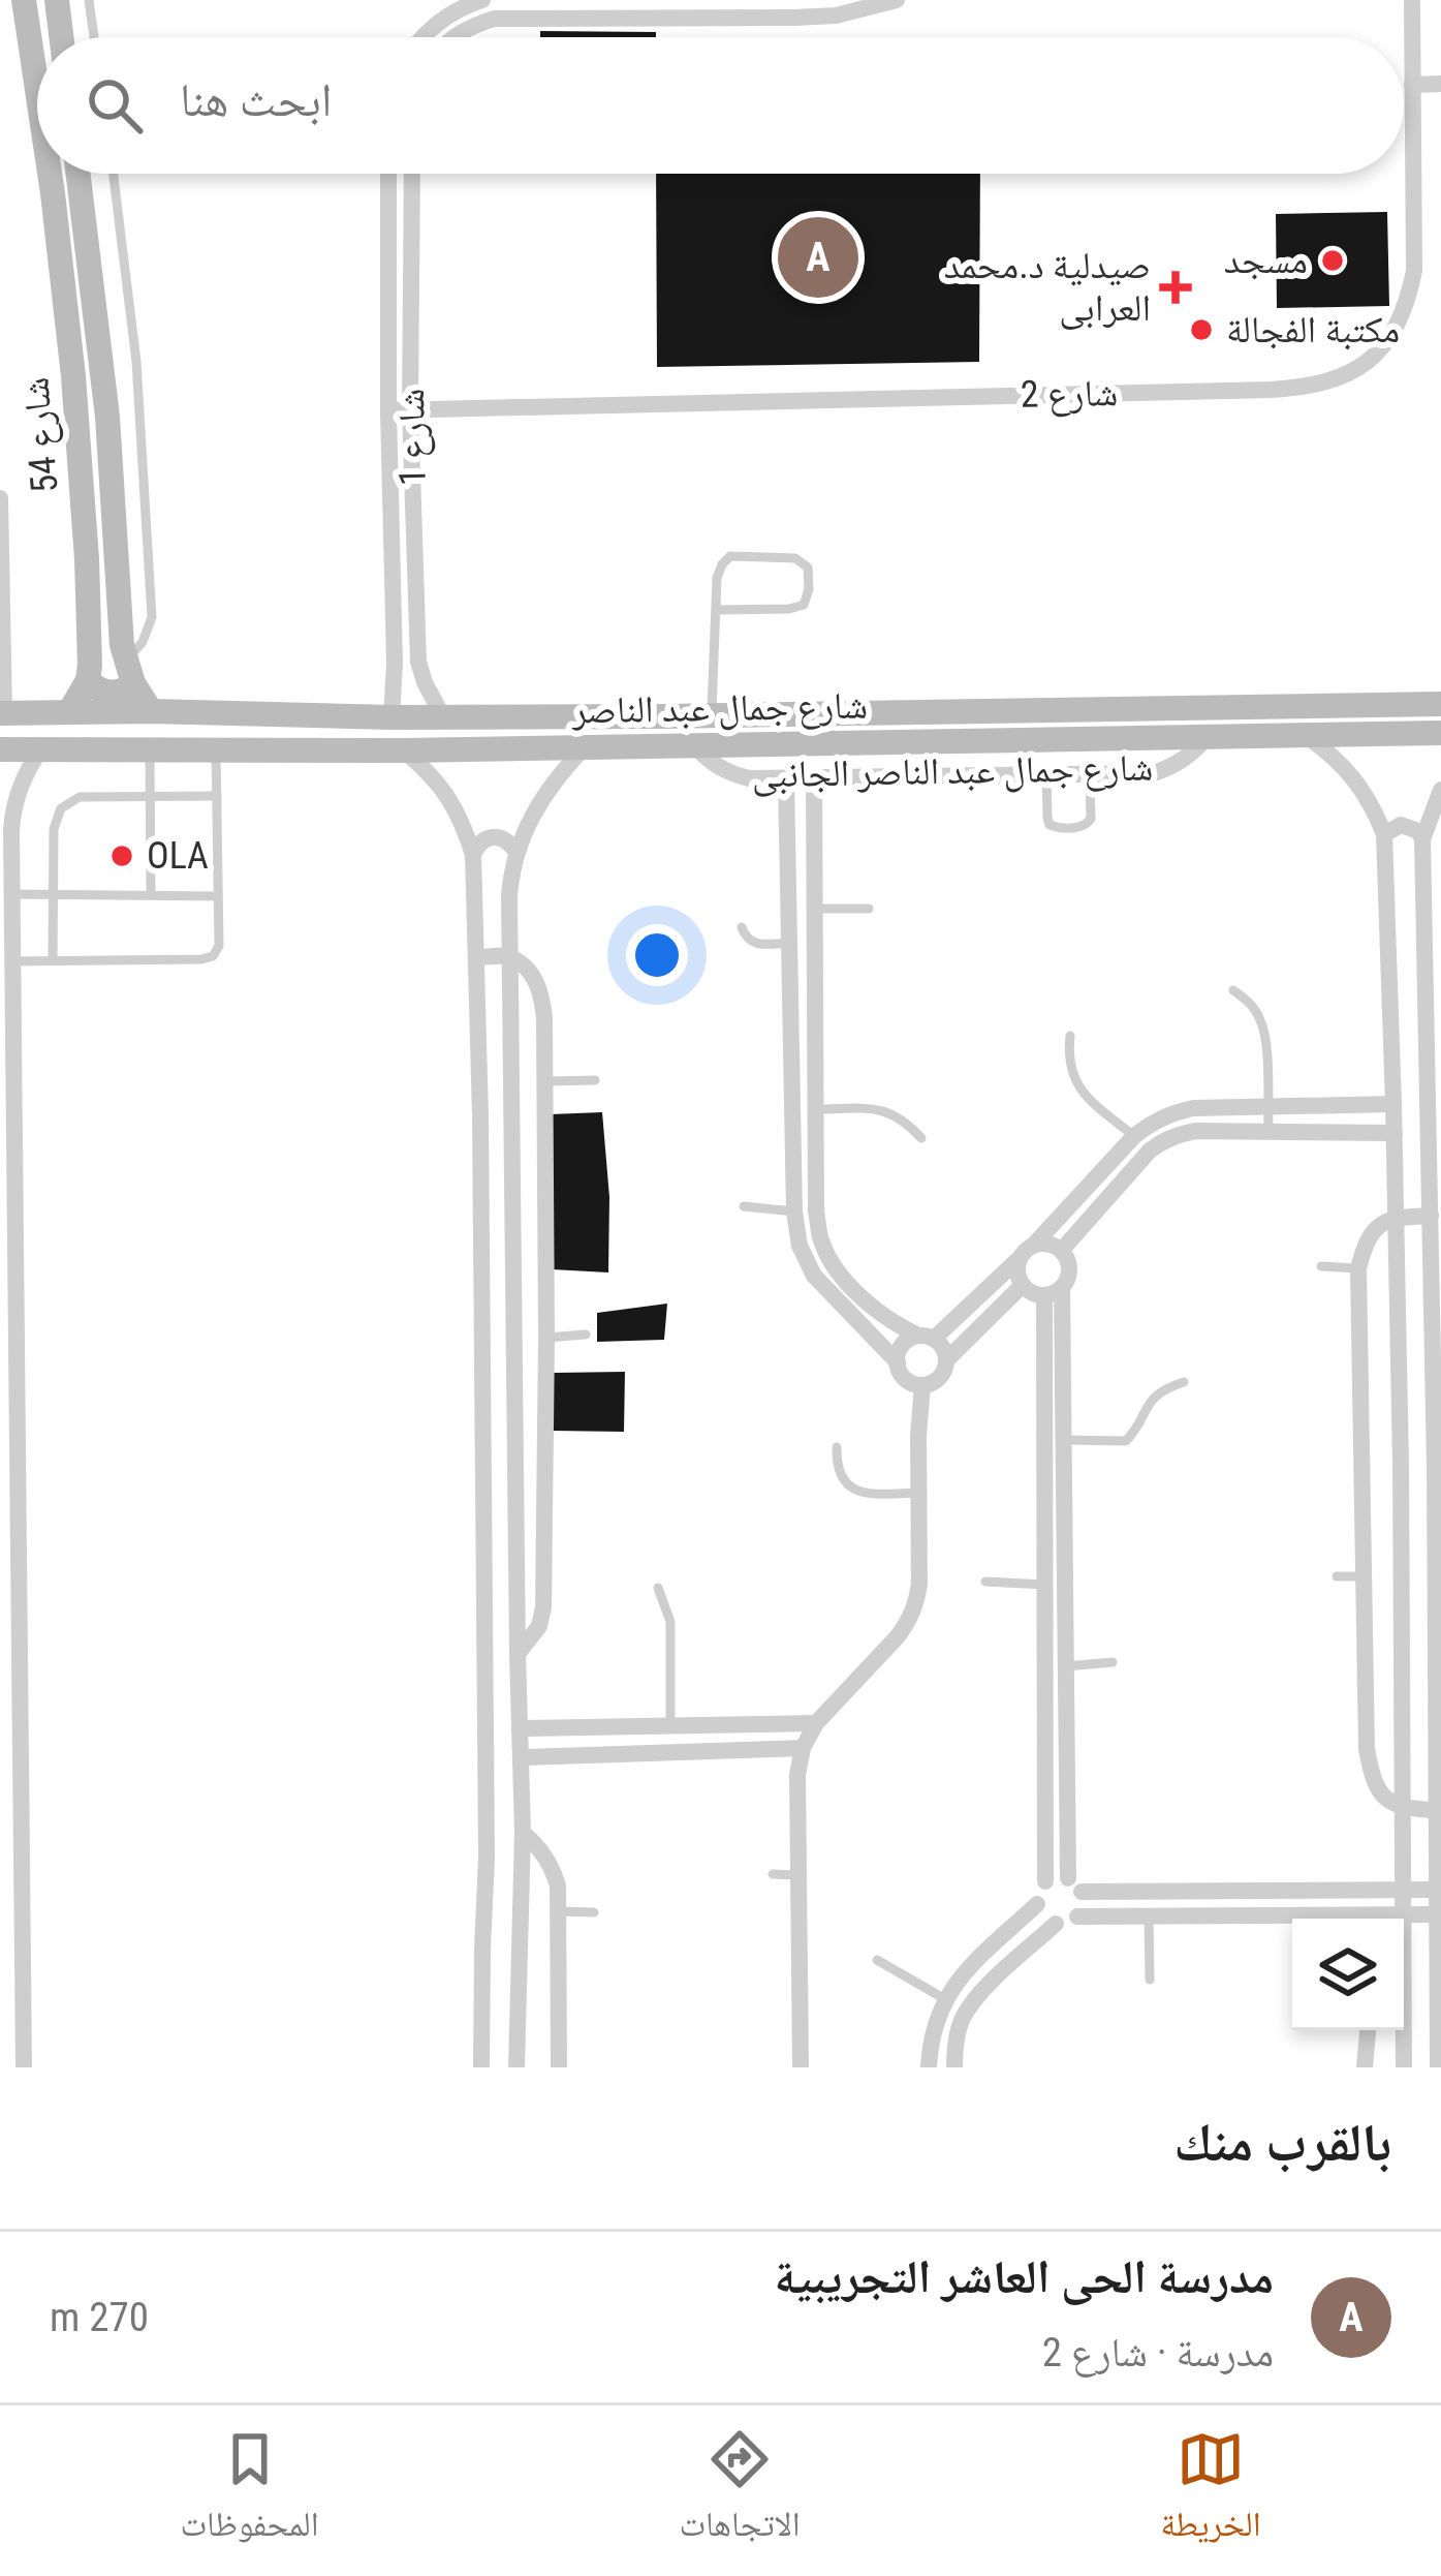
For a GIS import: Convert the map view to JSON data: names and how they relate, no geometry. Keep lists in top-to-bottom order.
{
  "streets": {
    "main road": ["شارع 54", "شارع جمال عبد الناصر"],
    "street": ["شارع 2", "شارع 1", "شارع جمال عبد الناصر الجانبى"]
  },
  "crossings": [
    ["شارع 2", "شارع 1"],
    ["شارع 54", "شارع جمال عبد الناصر"],
    ["شارع 1", "شارع جمال عبد الناصر"],
    ["شارع جمال عبد الناصر", "شارع جمال عبد الناصر الجانبى"]
  ],
  "places": {
    "other": ["مسجد", "مكتبة الفجالة", "OLA"],
    "health": ["صيدلية د.محمد العرابى"]
  },
  "page": {
    "search": "ابحث هنا",
    "pins": "A",
    "heading": "بالقرب منك",
    "list": [
      {
        "mark": "A",
        "name": "مدرسة الحى العاشر التجريبية",
        "note": "مدرسة · شارع 2",
        "value": "270 m"
      }
    ],
    "nav": ["الخريطة", "الاتجاهات", "المحفوظات"]
  }
}
